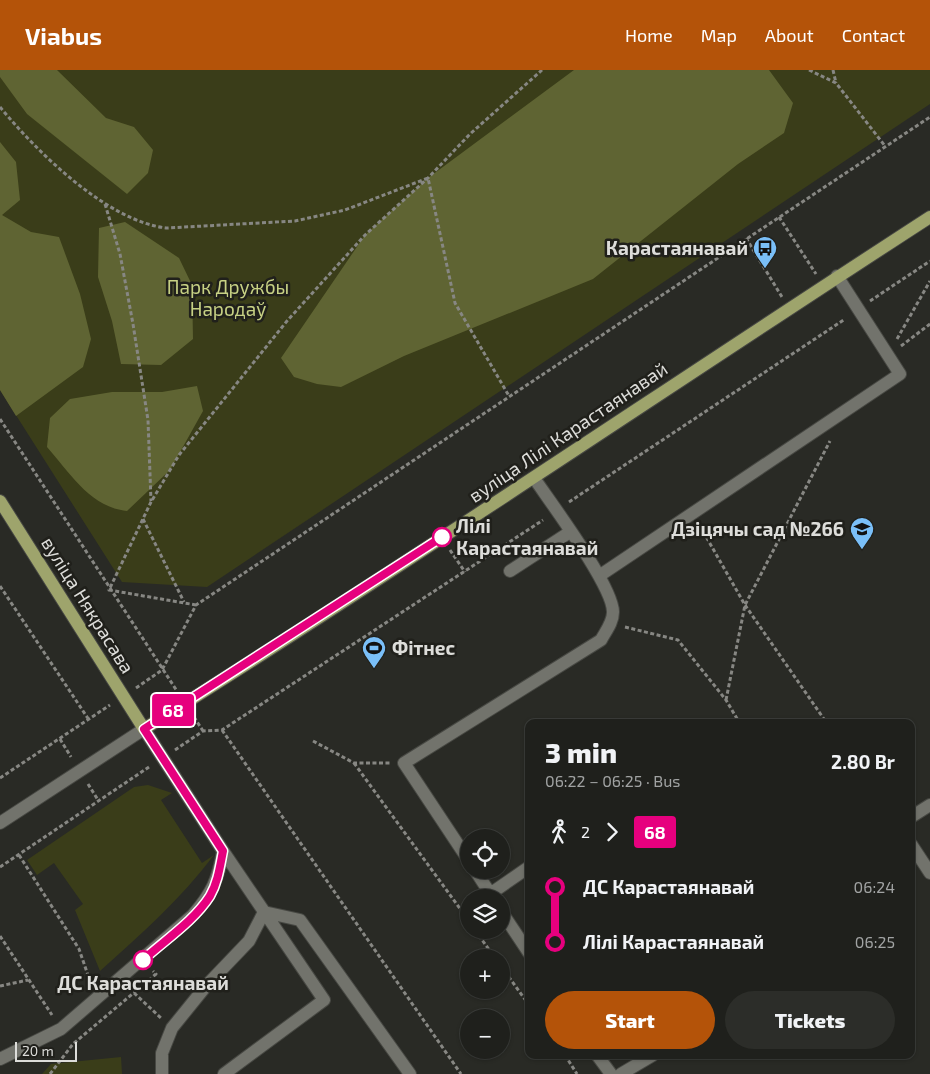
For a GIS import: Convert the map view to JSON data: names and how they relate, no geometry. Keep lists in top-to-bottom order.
{
  "streets": {
    "main road": ["вуліца Лілі Карастаянавай", "вуліца Някрасава"]
  },
  "crossings": [
    ["вуліца Лілі Карастаянавай", "вуліца Някрасава"]
  ],
  "parks": ["Парк Дружбы Народаў"],
  "places": {
    "bus stop": ["Карастаянавай"],
    "other": ["Лілі Карастаянавай", "ДС Карастаянавай"],
    "school or university": ["Дзіцячы сад №266"],
    "sports": ["Фітнес"]
  },
  "lines": ["bus line 68"],
  "scale_bar": "20 m",
  "page": {
    "header": "Viabus",
    "nav": [
      "Home",
      "Map",
      "About",
      "Contact"
    ],
    "on_map": "68",
    "heading": ["3 min", "06:22 – 06:25 · Bus", "2.80 Br"],
    "legs": ["2", "68"],
    "map_buttons": ["+", "−"],
    "list": [
      {
        "name": "ДС Карастаянавай",
        "value": "06:24"
      },
      {
        "name": "Лілі Карастаянавай",
        "value": "06:25"
      }
    ],
    "buttons": ["Start", "Tickets"],
    "scale": "20 m"
  }
}
